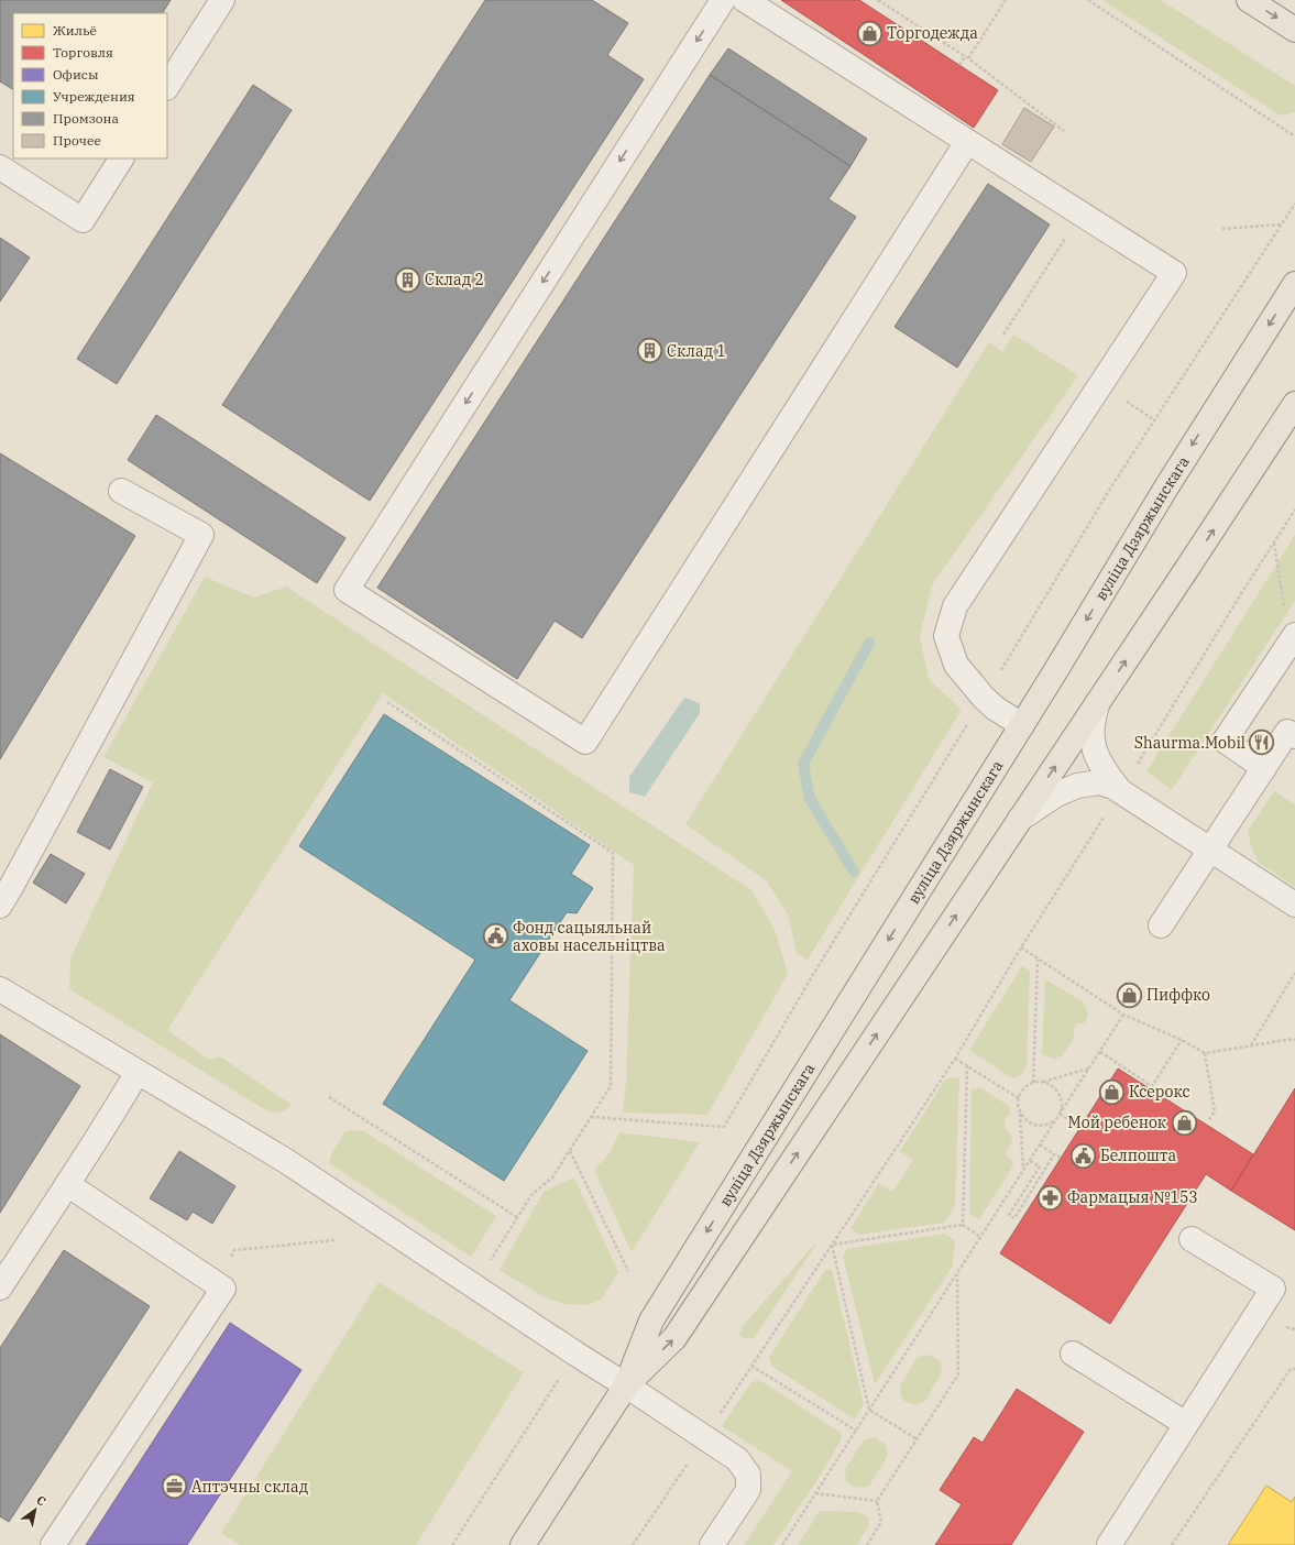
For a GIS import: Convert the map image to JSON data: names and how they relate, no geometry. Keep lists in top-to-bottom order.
{
  "streets": {
    "main road": ["вуліца Дзяржынскага"]
  },
  "places": {
    "shop": [
      "Торгодежда",
      "Пиффко",
      "Ксерокс",
      "Мой ребенок"
    ],
    "building": ["Склад 2", "Склад 1"],
    "restaurant": ["Shaurma.Mobil"],
    "public building": ["Фонд сацыяльнай аховы насельніцтва", "Белпошта"],
    "pharmacy": ["Фармацыя №153"],
    "office": ["Аптэчны склад"]
  },
  "legend": [
    "Жильё",
    "Торговля",
    "Офисы",
    "Учреждения",
    "Промзона",
    "Прочее"
  ],
  "north": "top right"
}
